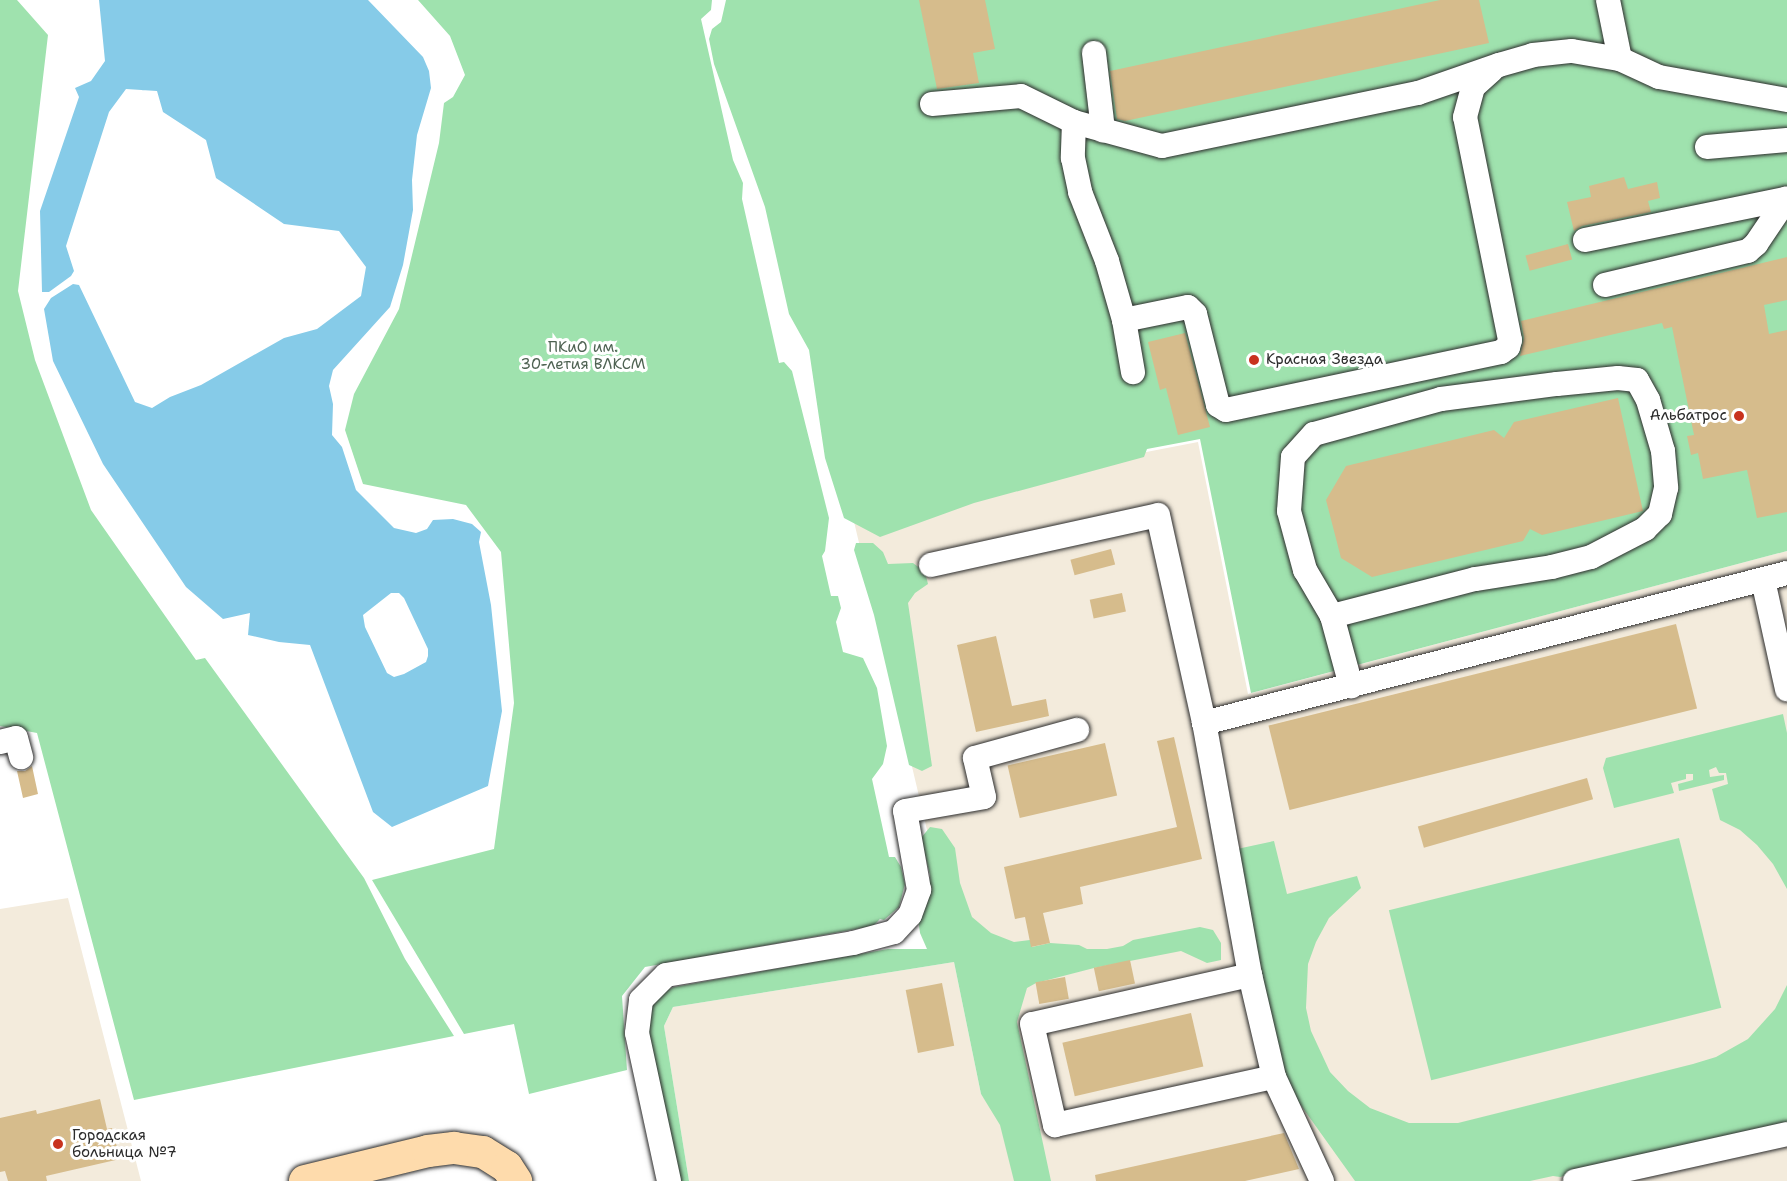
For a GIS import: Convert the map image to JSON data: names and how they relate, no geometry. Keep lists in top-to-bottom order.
{
  "parks": ["ПКиО им. 30-летия ВЛКСМ"],
  "places": ["Красная Звезда", "Альбатрос", "Городская больница №7"]
}
